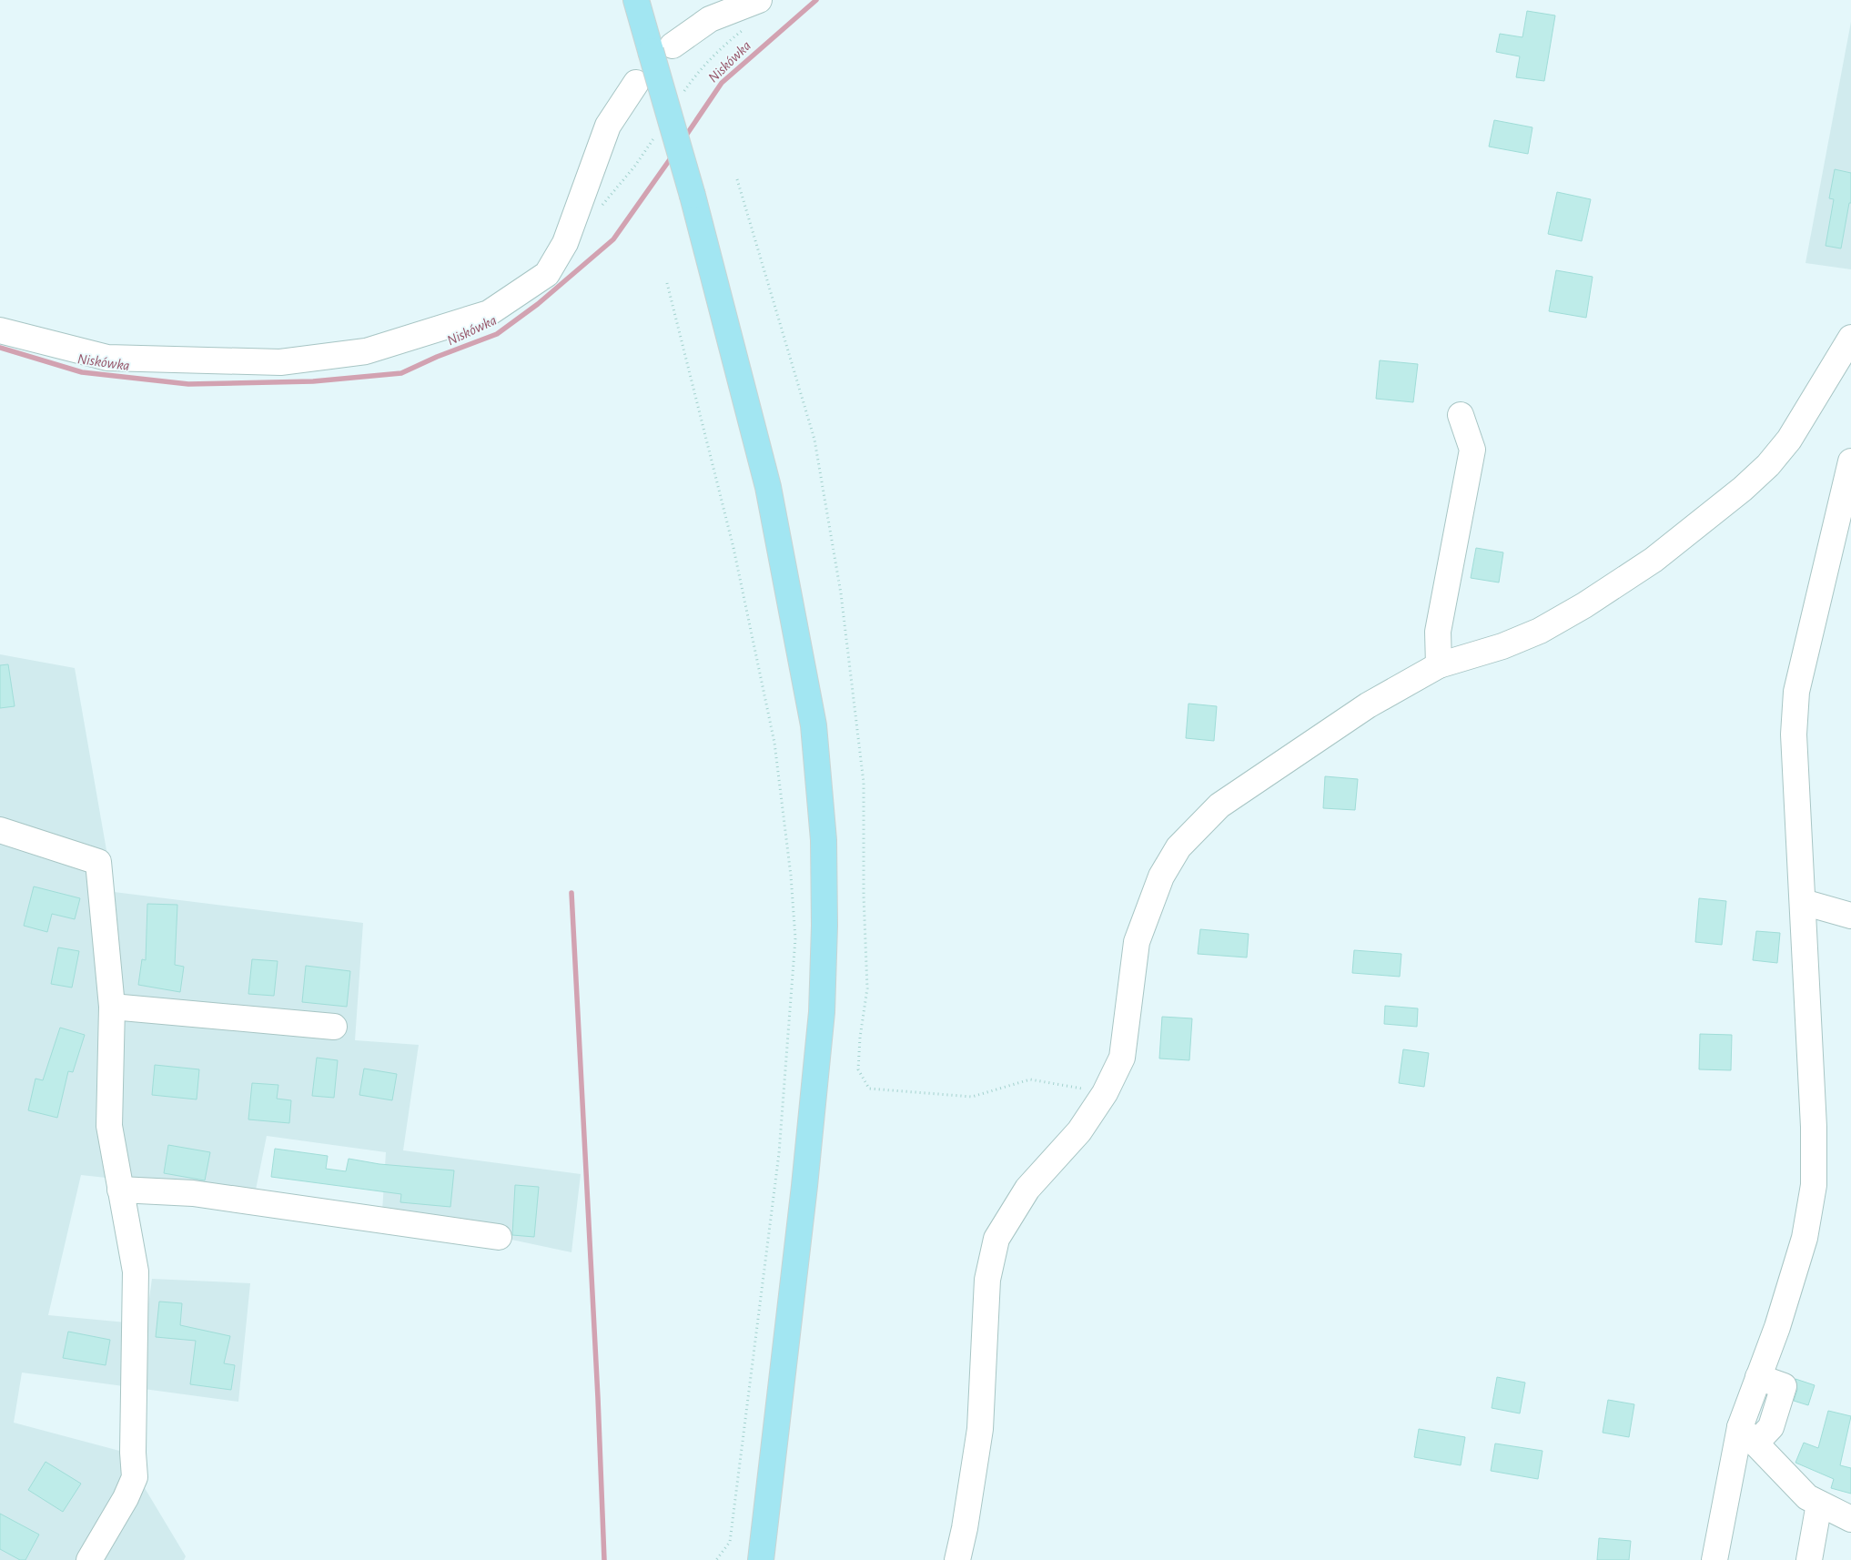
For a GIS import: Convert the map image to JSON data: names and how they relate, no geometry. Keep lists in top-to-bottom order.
{
  "water": ["Niskówka"]
}
